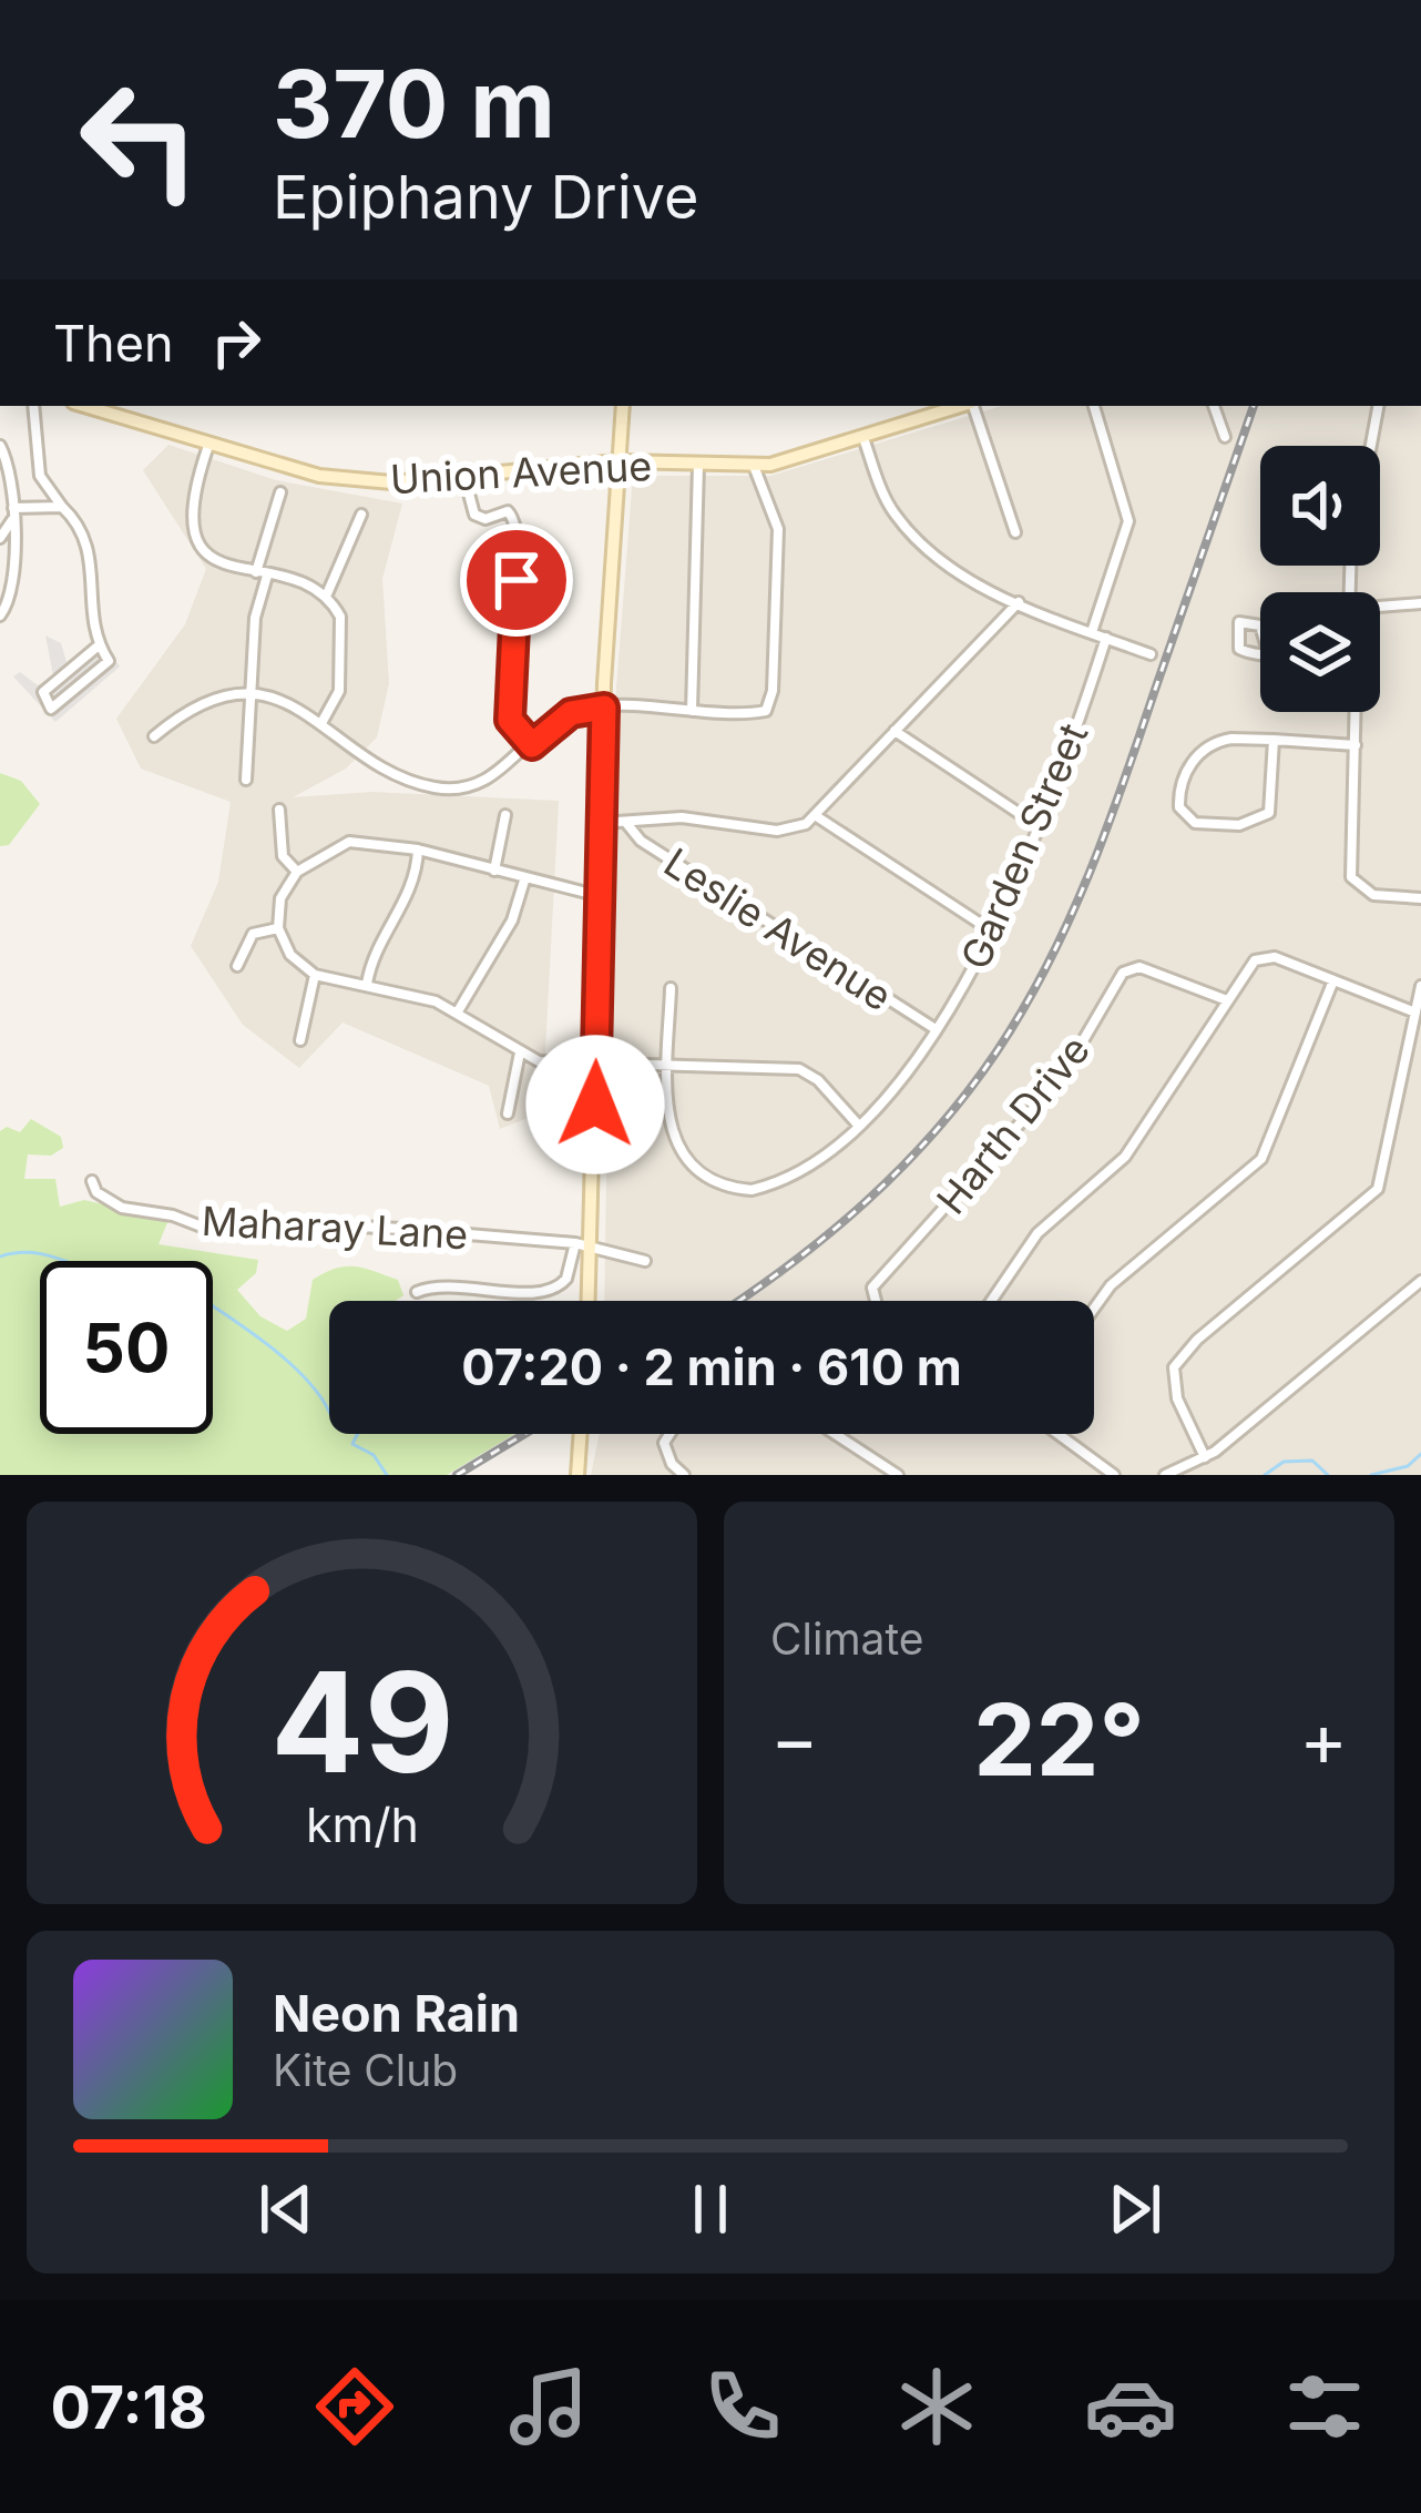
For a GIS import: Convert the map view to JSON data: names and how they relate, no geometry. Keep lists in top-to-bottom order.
{
  "streets": {
    "main road": ["Union Avenue"],
    "street": [
      "Garden Street",
      "Leslie Avenue",
      "Harth Drive",
      "Maharay Lane"
    ]
  },
  "crossings": [
    ["Garden Street", "Leslie Avenue"]
  ],
  "page": {
    "turn": ["370 m", "Epiphany Drive"],
    "then": "Then",
    "limit": "50",
    "trip": "07:20 · 2 min · 610 m",
    "tile": "Climate",
    "heat": ["−", "22°", "+"],
    "song": ["Neon Rain", "Kite Club"],
    "tabs": "07:18",
    "gauge": ["49", "km/h"]
  }
}
